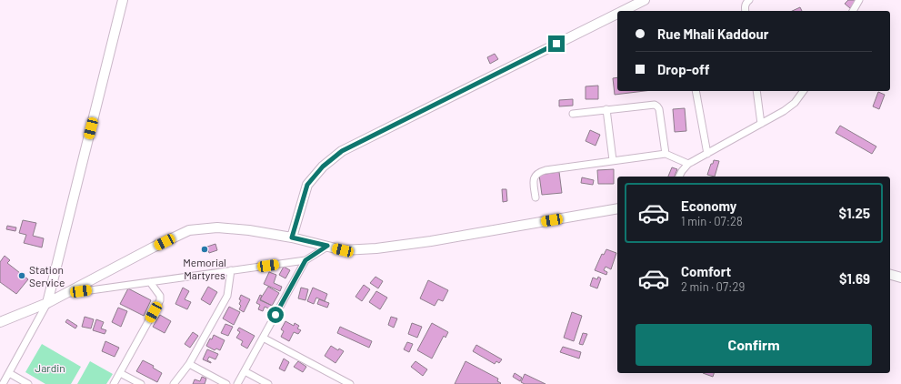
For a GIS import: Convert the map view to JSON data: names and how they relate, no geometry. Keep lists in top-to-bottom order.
{
  "parks": ["Jardin"],
  "places": ["Memorial Martyres", "Station Service"],
  "page": {
    "banner": ["Rue Mhali Kaddour", "Drop-off"],
    "list": [
      {
        "name": "Economy",
        "note": "1 min · 07:28",
        "value": "$1.25"
      },
      {
        "name": "Comfort",
        "note": "2 min · 07:29",
        "value": "$1.69"
      }
    ],
    "buttons": "Confirm"
  }
}
